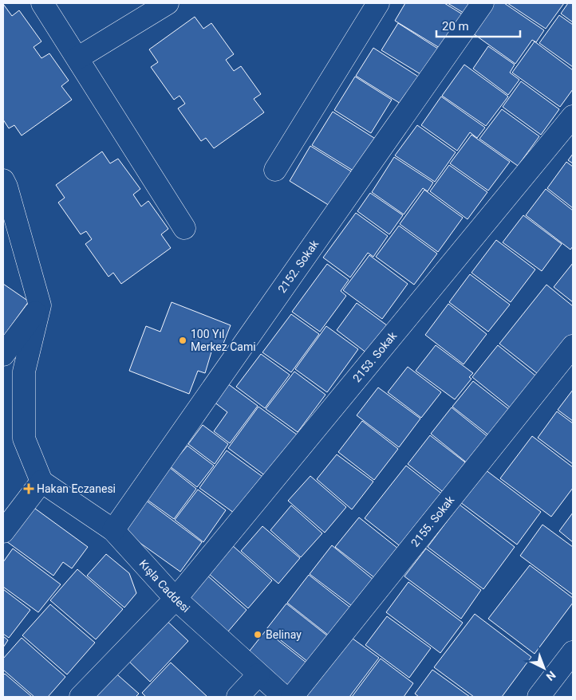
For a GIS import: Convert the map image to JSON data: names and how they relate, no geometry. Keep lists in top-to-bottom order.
{
  "streets": {
    "street": [
      "2152. Sokak",
      "2153. Sokak",
      "2155. Sokak",
      "Kışla Caddesi"
    ]
  },
  "crossings": [
    ["2152. Sokak", "Kışla Caddesi"],
    ["2153. Sokak", "Kışla Caddesi"]
  ],
  "places": {
    "other": ["100 Yıl Merkez Cami", "Belinay"],
    "health": ["Hakan Eczanesi"]
  },
  "scale_bar": "20 m",
  "north": "bottom right"
}
